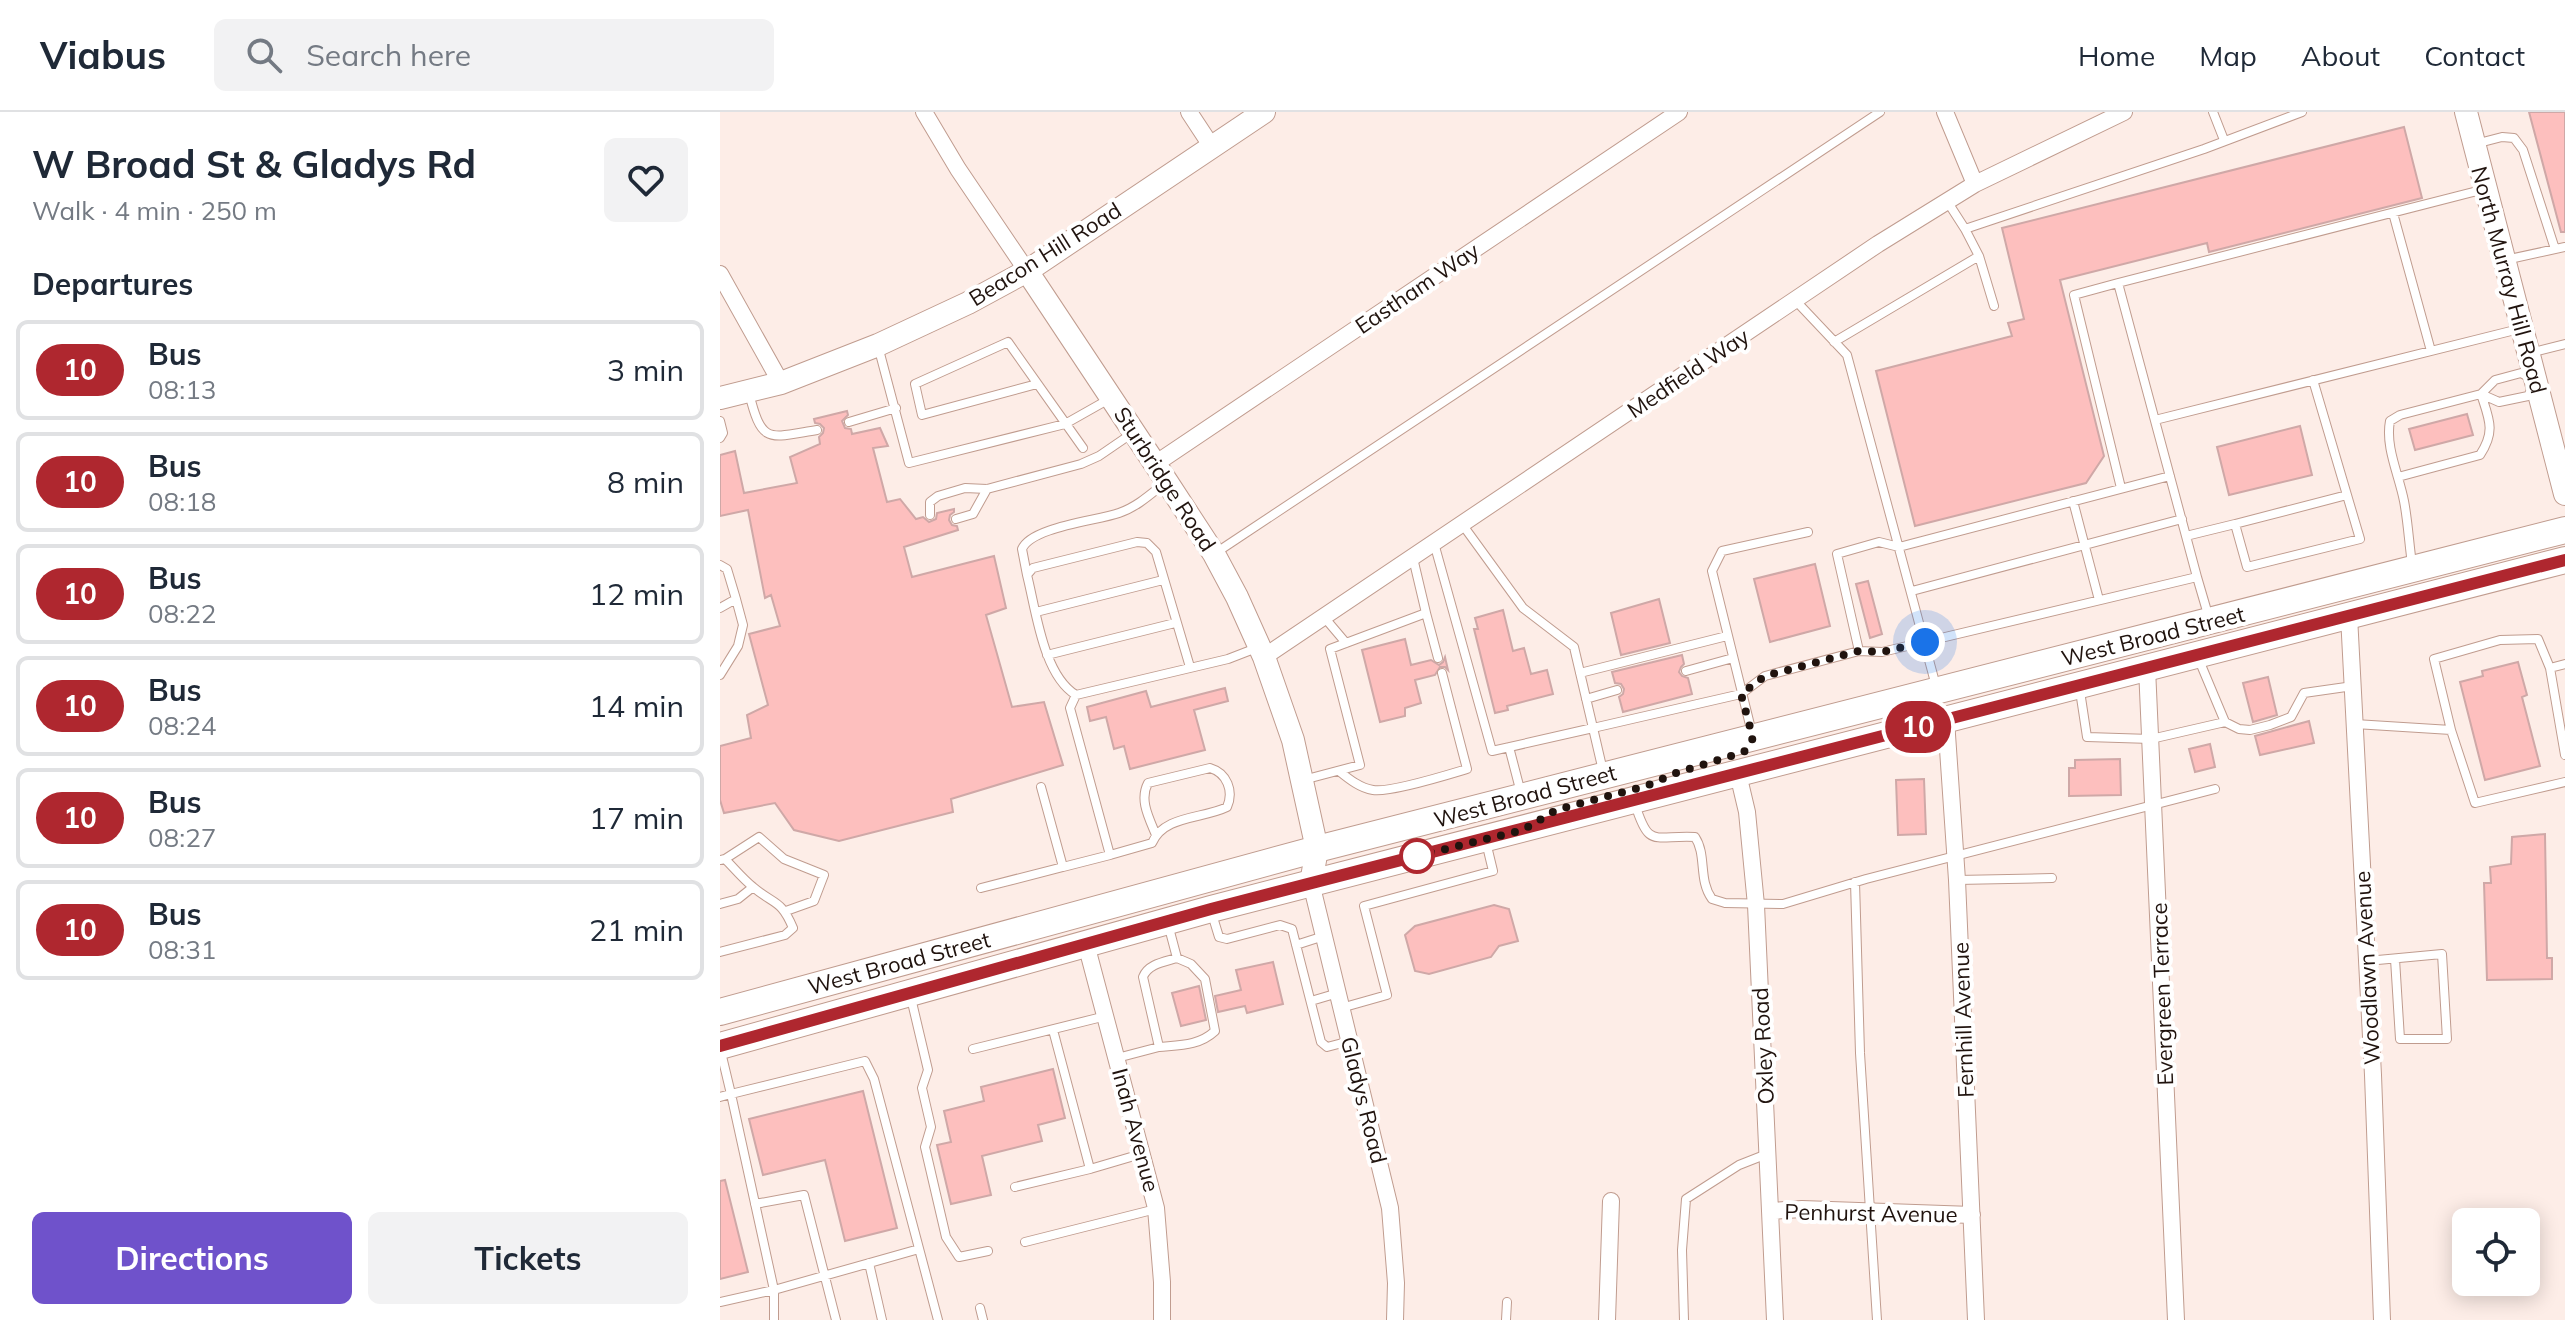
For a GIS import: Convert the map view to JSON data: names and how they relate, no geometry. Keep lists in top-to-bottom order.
{
  "streets": {
    "main road": ["West Broad Street"],
    "street": [
      "Beacon Hill Road",
      "North Murray Hill Road",
      "Eastham Way",
      "Medfield Way",
      "Sturbridge Road",
      "Woodlawn Avenue",
      "Evergreen Terrace",
      "Fernhill Avenue",
      "Oxley Road",
      "Gladys Road",
      "Inah Avenue",
      "Penhurst Avenue"
    ]
  },
  "crossings": [
    ["Beacon Hill Road", "Sturbridge Road"],
    ["Eastham Way", "Sturbridge Road"],
    ["Medfield Way", "Sturbridge Road"],
    ["Sturbridge Road", "West Broad Street"],
    ["Sturbridge Road", "Gladys Road"],
    ["West Broad Street", "Woodlawn Avenue"],
    ["West Broad Street", "Evergreen Terrace"],
    ["West Broad Street", "Fernhill Avenue"],
    ["West Broad Street", "Oxley Road"],
    ["West Broad Street", "Gladys Road"],
    ["West Broad Street", "Inah Avenue"],
    ["Fernhill Avenue", "Penhurst Avenue"],
    ["Oxley Road", "Penhurst Avenue"]
  ],
  "lines": ["bus line 10"],
  "page": {
    "header": "Viabus",
    "search": "Search here",
    "nav": [
      "Home",
      "Map",
      "About",
      "Contact"
    ],
    "heading": [
      ["W Broad St & Gladys Rd", "Walk · 4 min · 250 m"],
      "Departures"
    ],
    "on_map": "10",
    "list": [
      {
        "mark": "10",
        "name": "Bus",
        "note": "08:13",
        "value": "3 min"
      },
      {
        "mark": "10",
        "name": "Bus",
        "note": "08:18",
        "value": "8 min"
      },
      {
        "mark": "10",
        "name": "Bus",
        "note": "08:22",
        "value": "12 min"
      },
      {
        "mark": "10",
        "name": "Bus",
        "note": "08:24",
        "value": "14 min"
      },
      {
        "mark": "10",
        "name": "Bus",
        "note": "08:27",
        "value": "17 min"
      },
      {
        "mark": "10",
        "name": "Bus",
        "note": "08:31",
        "value": "21 min"
      }
    ],
    "buttons": ["Directions", "Tickets"]
  }
}
